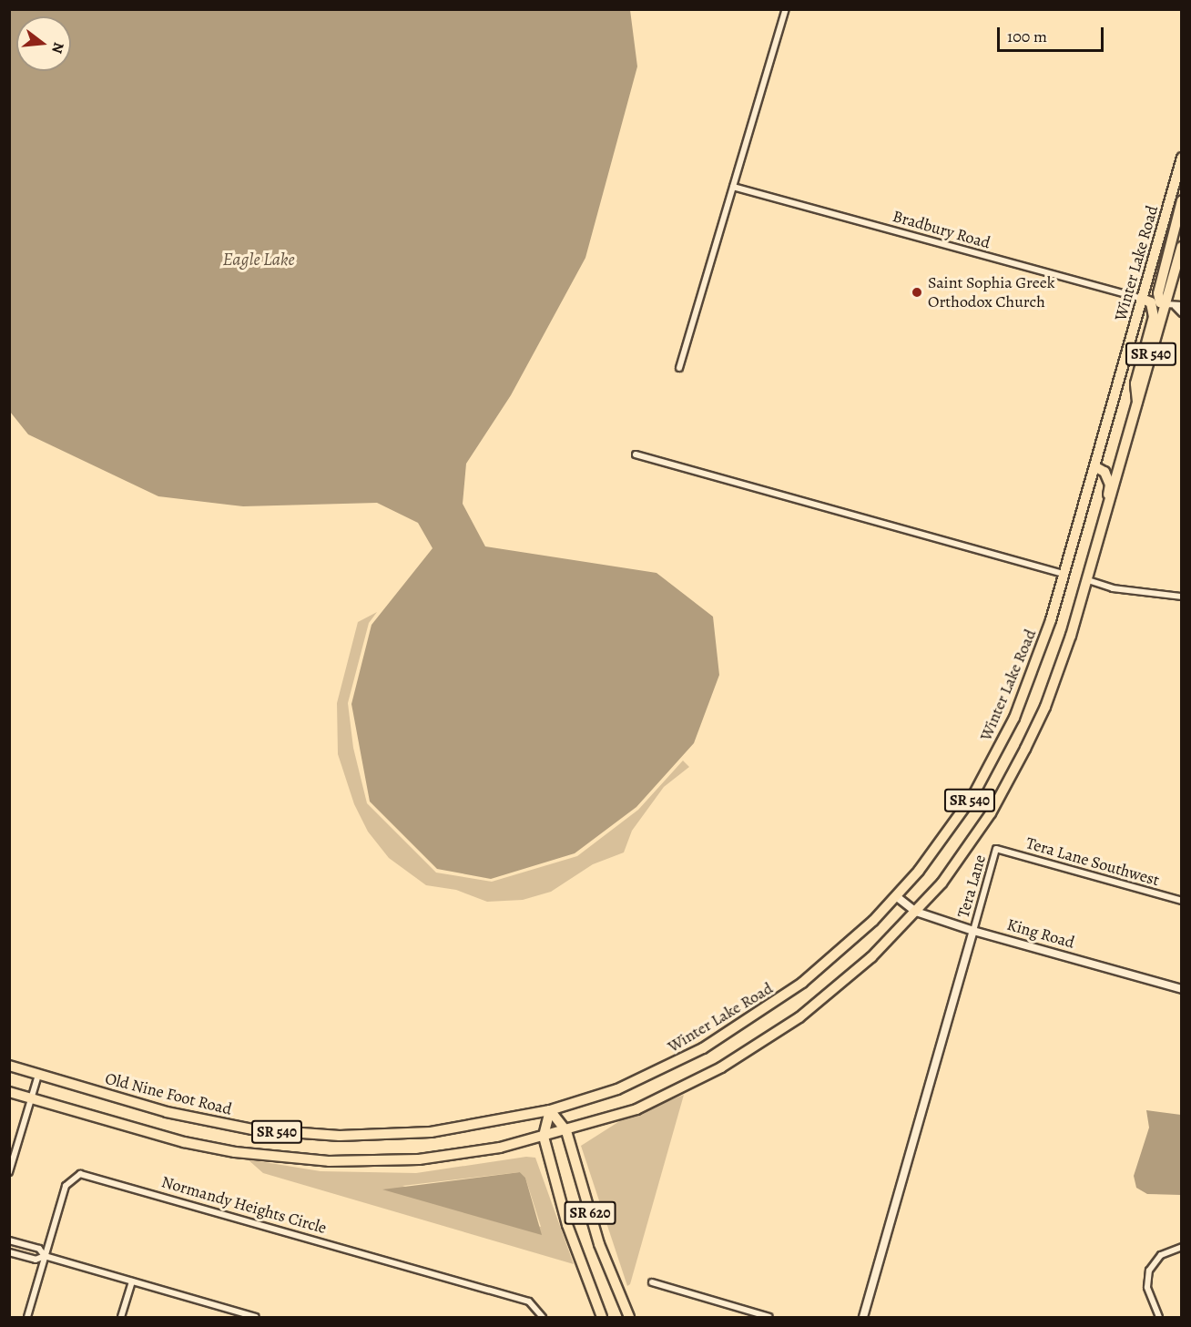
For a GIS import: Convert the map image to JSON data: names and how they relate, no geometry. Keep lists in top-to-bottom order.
{
  "streets": {
    "main road": [
      "Winter Lake Road",
      "SR 540",
      "Old Nine Foot Road",
      "SR 620"
    ],
    "street": [
      "Bradbury Road",
      "Tera Lane Southwest",
      "Tera Lane",
      "King Road",
      "Normandy Heights Circle"
    ]
  },
  "crossings": [
    ["Bradbury Road", "Winter Lake Road"],
    ["Winter Lake Road", "King Road"],
    ["Winter Lake Road", "Old Nine Foot Road"],
    ["Winter Lake Road", "SR 620"],
    ["SR 540", "King Road"],
    ["SR 540", "SR 620"],
    ["Tera Lane Southwest", "Tera Lane"],
    ["Tera Lane", "King Road"],
    ["Old Nine Foot Road", "SR 620"]
  ],
  "water": ["Eagle Lake"],
  "places": ["Saint Sophia Greek Orthodox Church"],
  "scale_bar": "100 m",
  "north": "right"
}
